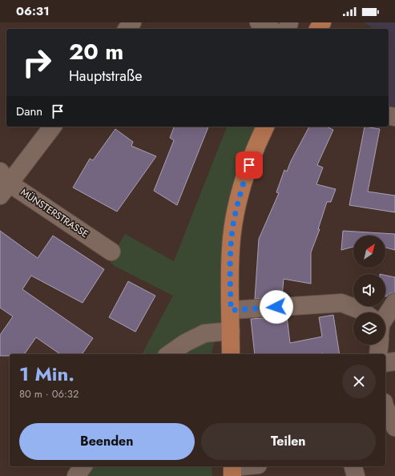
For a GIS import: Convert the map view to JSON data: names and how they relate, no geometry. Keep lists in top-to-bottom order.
{
  "streets": {
    "street": ["MÜNSTERSTRASSE"]
  },
  "north": "top right",
  "page": {
    "status": "06:31",
    "turn": ["20 m", "Hauptstraße"],
    "then": "Dann",
    "heading": ["1 Min.", "80 m · 06:32"],
    "buttons": ["Beenden", "Teilen"]
  }
}
